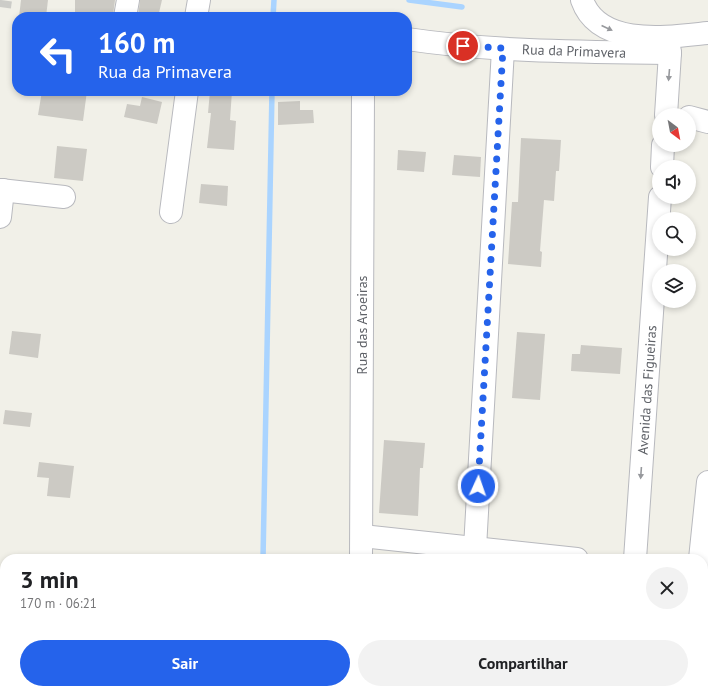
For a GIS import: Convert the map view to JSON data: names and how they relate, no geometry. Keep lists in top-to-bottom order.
{
  "streets": {
    "street": ["Rua da Primavera", "Rua das Aroeiras", "Avenida das Figueiras"]
  },
  "north": "bottom right",
  "page": {
    "turn": ["160 m", "Rua da Primavera"],
    "heading": ["3 min", "170 m · 06:21"],
    "buttons": ["Sair", "Compartilhar"]
  }
}
